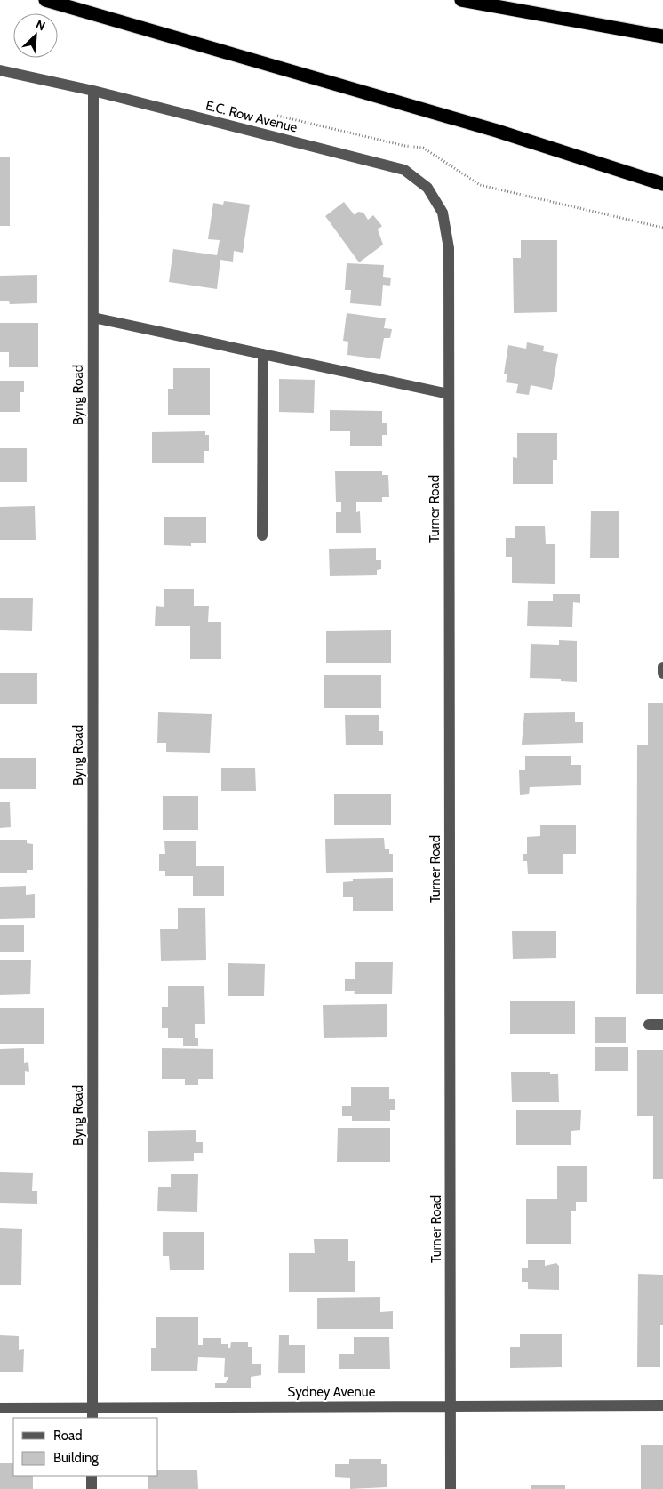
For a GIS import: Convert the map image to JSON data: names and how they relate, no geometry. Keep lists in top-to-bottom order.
{
  "streets": {
    "street": [
      "E.C. Row Avenue",
      "Byng Road",
      "Turner Road",
      "Sydney Avenue"
    ]
  },
  "crossings": [
    ["E.C. Row Avenue", "Byng Road"],
    ["E.C. Row Avenue", "Turner Road"],
    ["Byng Road", "Sydney Avenue"],
    ["Turner Road", "Sydney Avenue"]
  ],
  "legend": ["Road", "Building"],
  "north": "top right"
}
